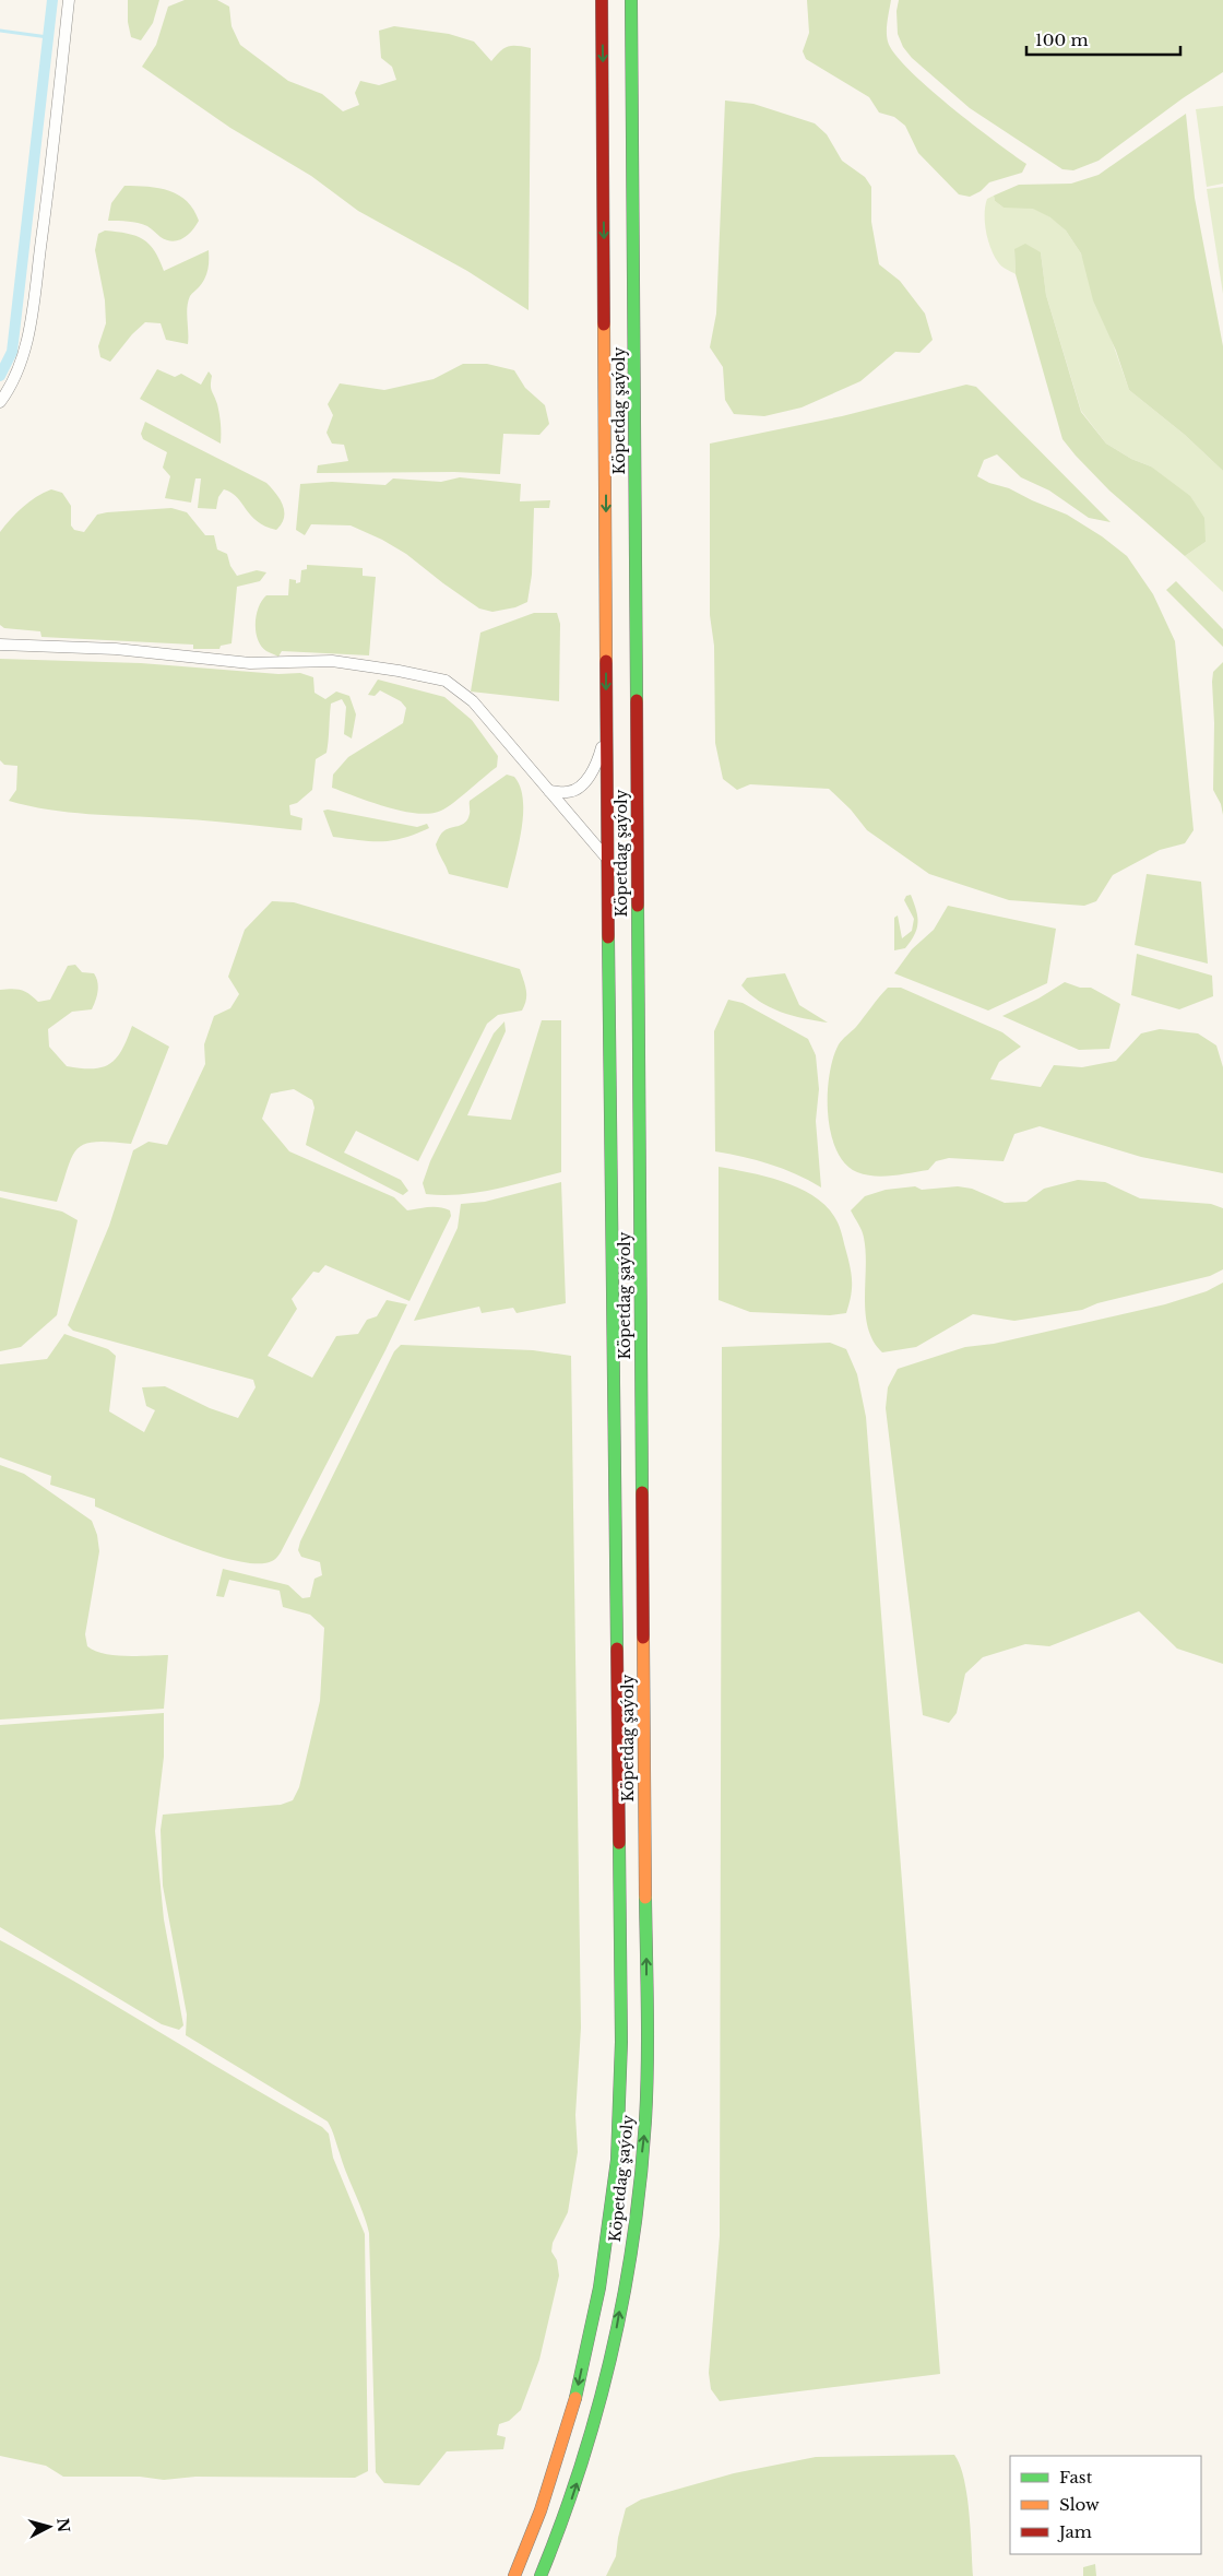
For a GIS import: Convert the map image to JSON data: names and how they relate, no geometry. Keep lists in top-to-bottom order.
{
  "streets": {
    "main road": ["Köpetdag şaýoly"]
  },
  "legend": ["Fast", "Slow", "Jam"],
  "scale_bar": "100 m",
  "north": "right"
}
